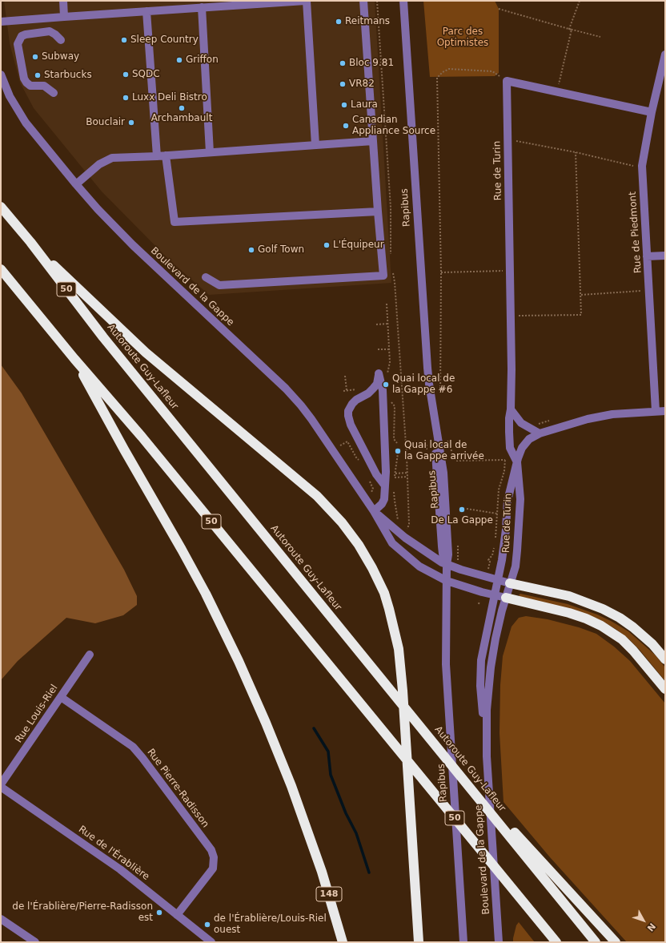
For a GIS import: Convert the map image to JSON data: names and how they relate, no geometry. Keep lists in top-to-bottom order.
{
  "streets": {
    "highway": ["50", "Autoroute Guy-Lafleur", "148"],
    "street": [
      "Rue de Turin",
      "Rapibus",
      "Rue de Piedmont",
      "Boulevard de la Gappe",
      "Rue Louis-Riel",
      "Rue Pierre-Radisson",
      "Rue de l'Érablière"
    ]
  },
  "crossings": [
    ["Rue de Turin", "Boulevard de la Gappe"],
    ["Rapibus", "Boulevard de la Gappe"],
    ["50", "148"],
    ["Rue Louis-Riel", "Rue Pierre-Radisson"],
    ["Rue Louis-Riel", "Rue de l'Érablière"],
    ["Rue Pierre-Radisson", "Rue de l'Érablière"]
  ],
  "parks": ["Parc des Optimistes"],
  "places": [
    "Reitmans",
    "Sleep Country",
    "Subway",
    "Griffon",
    "Bloc 9.81",
    "SQDC",
    "Starbucks",
    "VR82",
    "Luxx Deli Bistro",
    "Laura",
    "Archambault",
    "Bouclair",
    "Canadian Appliance Source",
    "L'Équipeur",
    "Golf Town",
    "Quai local de la Gappe #6",
    "Quai local de la Gappe arrivée",
    "De La Gappe",
    "de l'Érablière/Pierre-Radisson est",
    "de l'Érablière/Louis-Riel ouest"
  ],
  "north": "bottom right"
}
